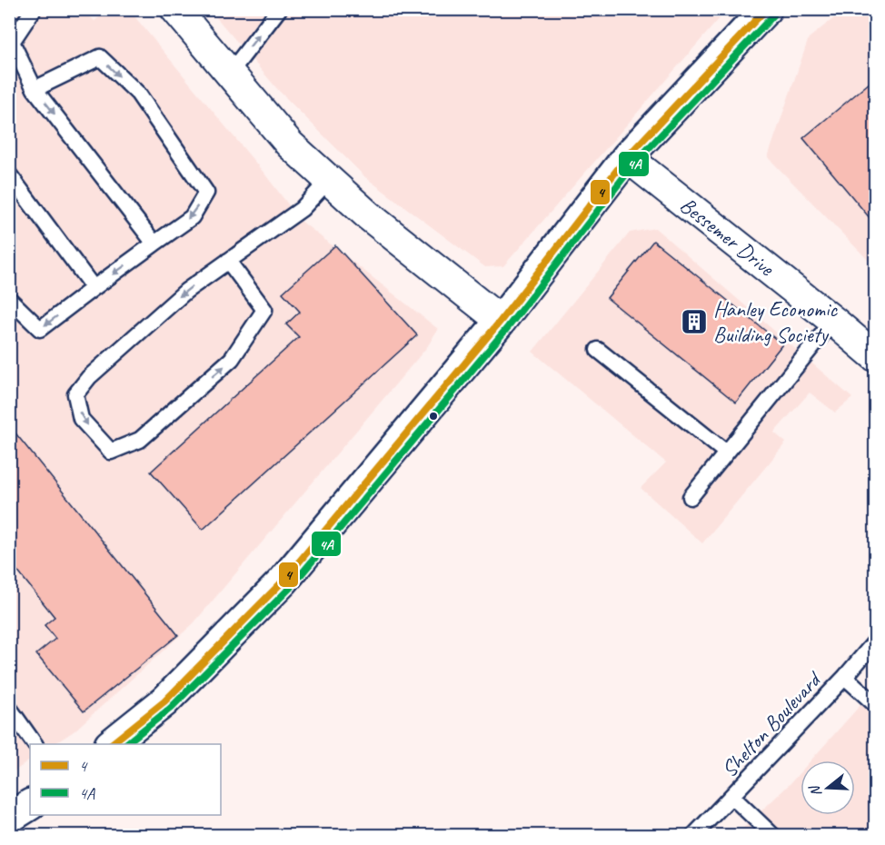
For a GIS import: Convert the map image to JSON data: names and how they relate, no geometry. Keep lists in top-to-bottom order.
{
  "streets": {
    "street": ["Bessemer Drive"],
    "lane": ["Shelton Boulevard"]
  },
  "places": {
    "building": ["Hanley Economic Building Society"]
  },
  "lines": ["transit line 4", "transit line 4A"],
  "legend": ["4", "4A"],
  "north": "left"
}
